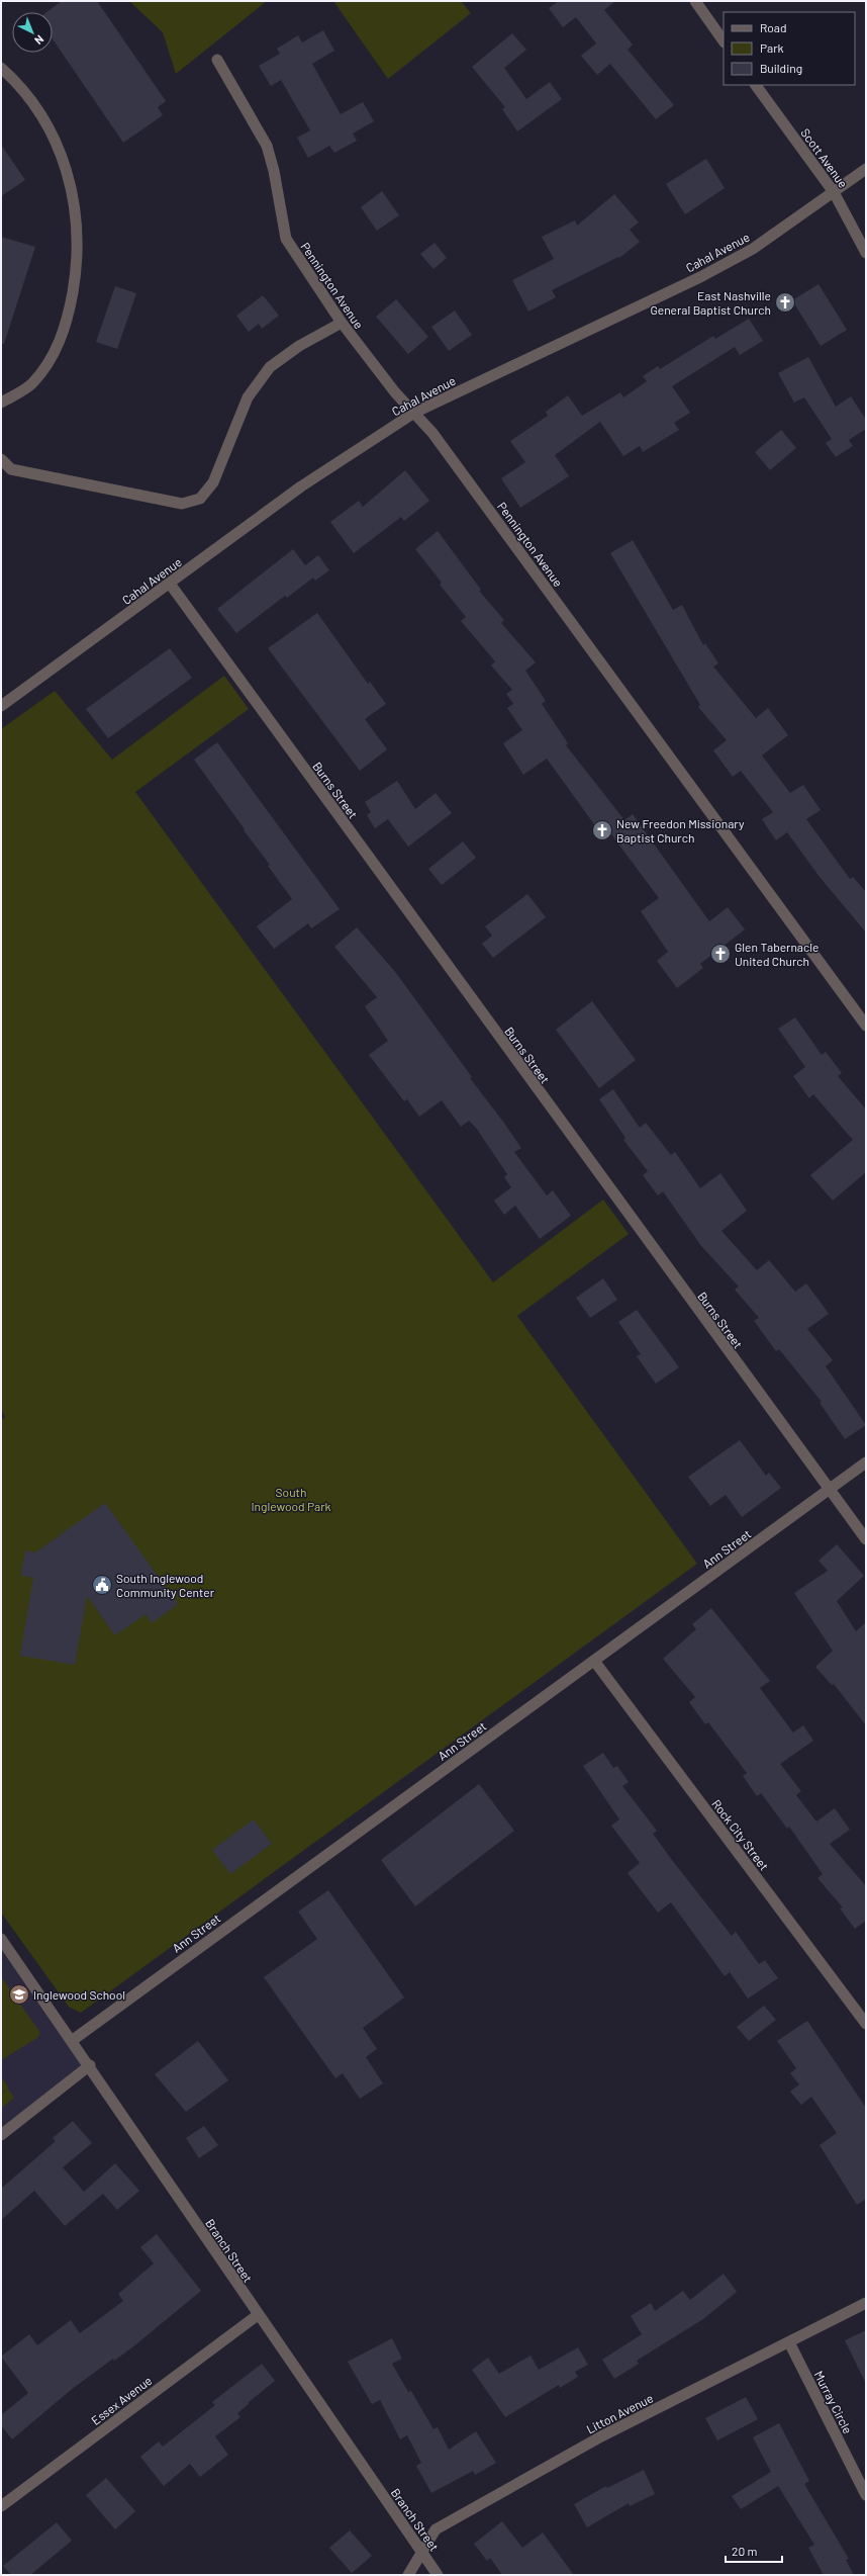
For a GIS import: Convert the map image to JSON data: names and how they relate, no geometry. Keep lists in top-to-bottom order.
{
  "streets": {
    "street": [
      "Scott Avenue",
      "Cahal Avenue",
      "Pennington Avenue",
      "Burns Street",
      "Ann Street",
      "Rock City Street",
      "Branch Street",
      "Essex Avenue",
      "Murray Circle",
      "Litton Avenue"
    ]
  },
  "crossings": [
    ["Scott Avenue", "Cahal Avenue"],
    ["Cahal Avenue", "Pennington Avenue"],
    ["Cahal Avenue", "Burns Street"],
    ["Burns Street", "Ann Street"],
    ["Ann Street", "Rock City Street"],
    ["Ann Street", "Branch Street"],
    ["Branch Street", "Essex Avenue"],
    ["Branch Street", "Litton Avenue"],
    ["Murray Circle", "Litton Avenue"]
  ],
  "parks": ["South Inglewood Park"],
  "places": {
    "church": ["East Nashville General Baptist Church", "New Freedon Missionary Baptist Church", "Glen Tabernacle United Church"],
    "public building": ["South Inglewood Community Center"],
    "school or university": ["Inglewood School"]
  },
  "legend": ["Road", "Park", "Building"],
  "scale_bar": "20 m",
  "north": "bottom right"
}
